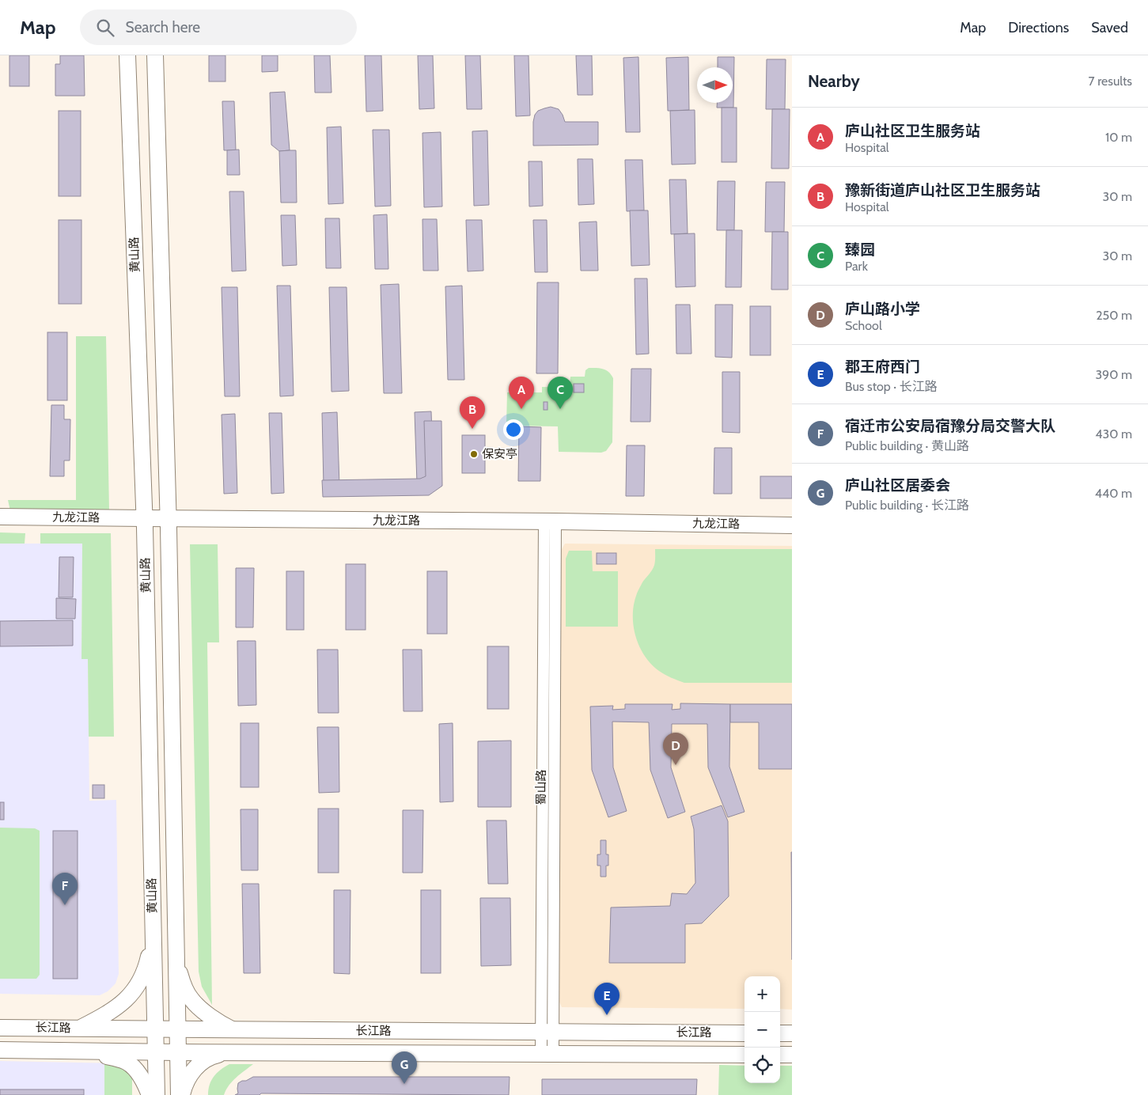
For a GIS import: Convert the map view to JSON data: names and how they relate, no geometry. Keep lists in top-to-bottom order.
{
  "streets": {
    "street": [
      "黄山路",
      "九龙江路",
      "蜀山路",
      "长江路"
    ]
  },
  "crossings": [
    ["黄山路", "九龙江路"],
    ["黄山路", "长江路"],
    ["九龙江路", "蜀山路"],
    ["蜀山路", "长江路"]
  ],
  "places": ["保安亭"],
  "north": "right",
  "page": {
    "header": "Map",
    "search": "Search here",
    "nav": ["Map", "Directions", "Saved"],
    "heading": ["Nearby", "7 results"],
    "list": [
      {
        "mark": "A",
        "name": "庐山社区卫生服务站",
        "note": "Hospital",
        "value": "10 m"
      },
      {
        "mark": "B",
        "name": "豫新街道庐山社区卫生服务站",
        "note": "Hospital",
        "value": "30 m"
      },
      {
        "mark": "C",
        "name": "臻园",
        "note": "Park",
        "value": "30 m"
      },
      {
        "mark": "D",
        "name": "庐山路小学",
        "note": "School",
        "value": "250 m"
      },
      {
        "mark": "E",
        "name": "郡王府西门",
        "note": "Bus stop · 长江路",
        "value": "390 m"
      },
      {
        "mark": "F",
        "name": "宿迁市公安局宿豫分局交警大队",
        "note": "Public building · 黄山路",
        "value": "430 m"
      },
      {
        "mark": "G",
        "name": "庐山社区居委会",
        "note": "Public building · 长江路",
        "value": "440 m"
      }
    ],
    "pins": [
      "A",
      "C",
      "B",
      "D",
      "F",
      "E",
      "G"
    ],
    "map_buttons": ["+", "−"]
  }
}
